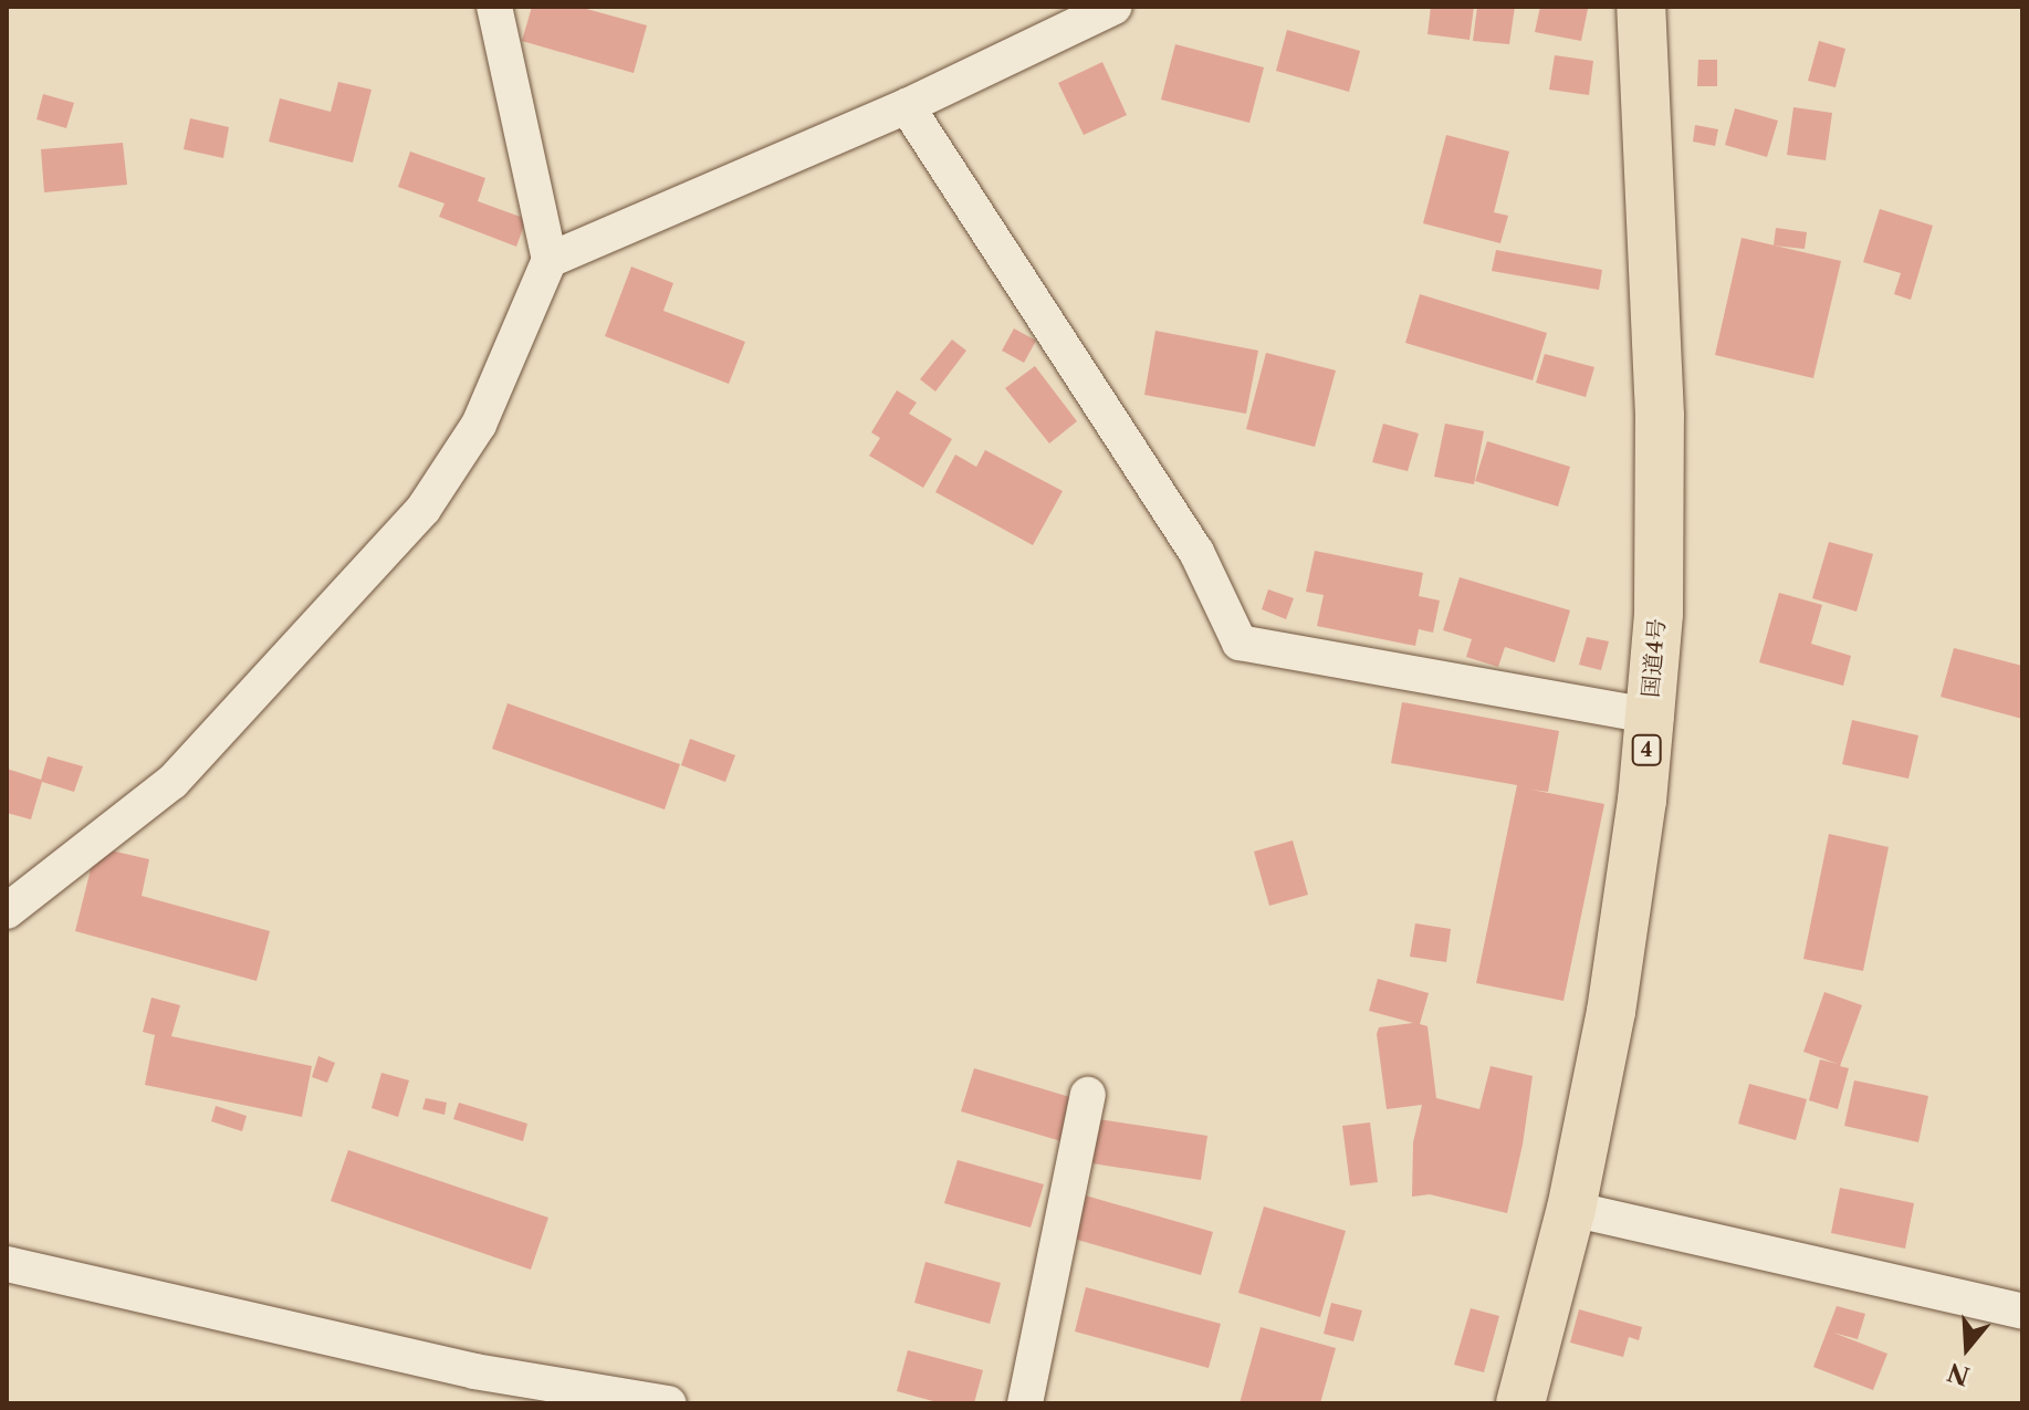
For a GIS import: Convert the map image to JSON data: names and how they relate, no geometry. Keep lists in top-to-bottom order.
{
  "streets": {
    "highway": ["国道4号", "4"]
  },
  "north": "bottom"
}
